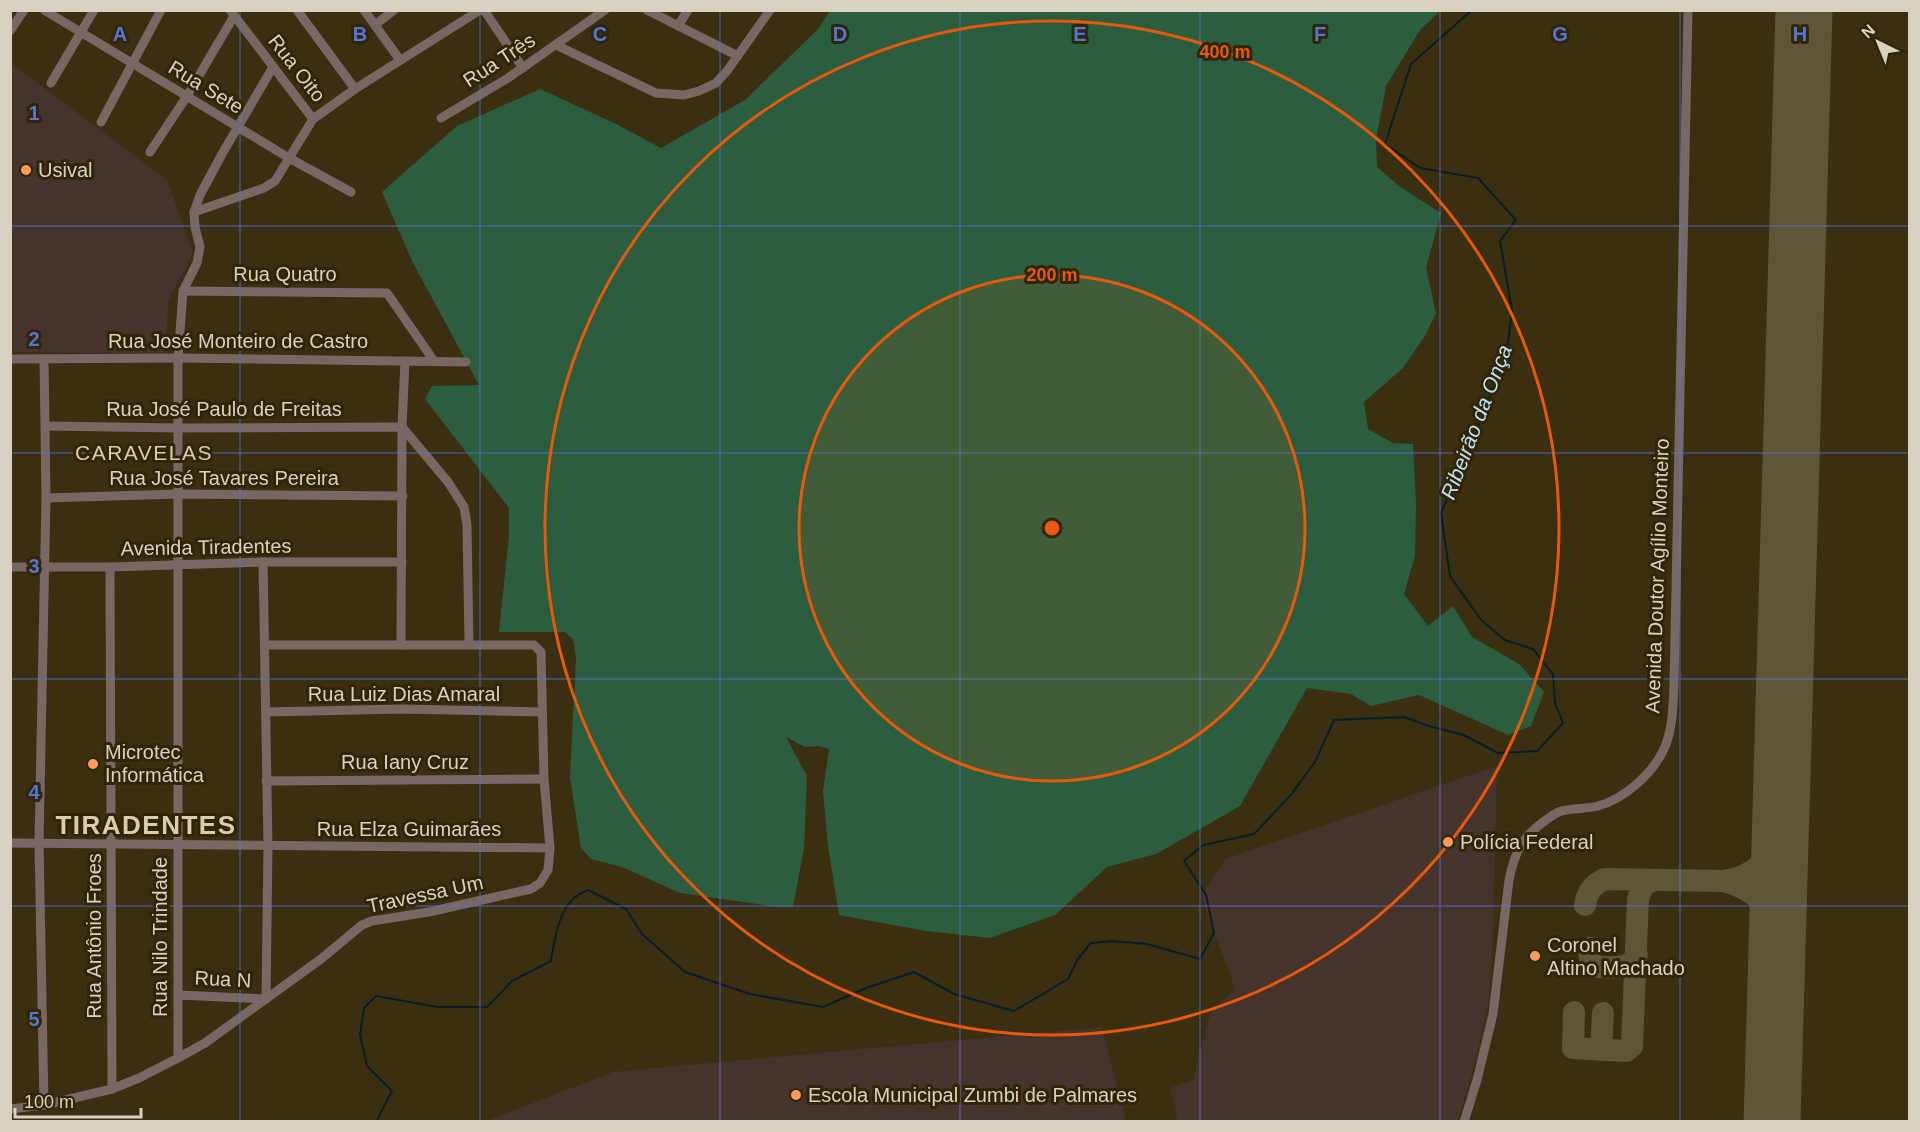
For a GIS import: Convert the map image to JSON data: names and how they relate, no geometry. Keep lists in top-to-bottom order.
{
  "streets": {
    "street": [
      "Rua Três",
      "Rua Oito",
      "Rua Sete",
      "Rua Quatro",
      "Rua José Monteiro de Castro",
      "Rua José Paulo de Freitas",
      "Rua José Tavares Pereira",
      "Avenida Tiradentes",
      "Avenida Doutor Agílio Monteiro",
      "Rua Luiz Dias Amaral",
      "Rua Iany Cruz",
      "Rua Elza Guimarães",
      "Travessa Um",
      "Rua Antônio Froes",
      "Rua Nilo Trindade",
      "Rua N"
    ]
  },
  "crossings": [
    ["Rua Quatro", "Rua José Monteiro de Castro"],
    ["Rua Quatro", "Rua Nilo Trindade"],
    ["Rua José Monteiro de Castro", "Rua Nilo Trindade"],
    ["Rua José Paulo de Freitas", "Rua Nilo Trindade"],
    ["Rua José Tavares Pereira", "Rua Nilo Trindade"],
    ["Avenida Tiradentes", "Rua Antônio Froes"],
    ["Avenida Tiradentes", "Rua Nilo Trindade"],
    ["Rua Luiz Dias Amaral", "Travessa Um"],
    ["Rua Iany Cruz", "Travessa Um"],
    ["Rua Elza Guimarães", "Travessa Um"],
    ["Rua Elza Guimarães", "Rua Antônio Froes"],
    ["Rua Elza Guimarães", "Rua Nilo Trindade"],
    ["Travessa Um", "Rua Antônio Froes"],
    ["Travessa Um", "Rua Nilo Trindade"],
    ["Travessa Um", "Rua N"],
    ["Rua Nilo Trindade", "Rua N"]
  ],
  "districts": ["CARAVELAS", "TIRADENTES"],
  "water": ["Ribeirão da Onça"],
  "places": [
    "Usival",
    "Microtec Informática",
    "Polícia Federal",
    "Coronel Altino Machado",
    "Escola Municipal Zumbi de Palmares"
  ],
  "scale_bar": "100 m",
  "north": "top left",
  "grid": {
    "columns": [
      "A",
      "B",
      "C",
      "D",
      "E",
      "F",
      "G",
      "H"
    ],
    "rows": [
      "1",
      "2",
      "3",
      "4",
      "5"
    ]
  },
  "rings": ["400 m", "200 m"]
}
